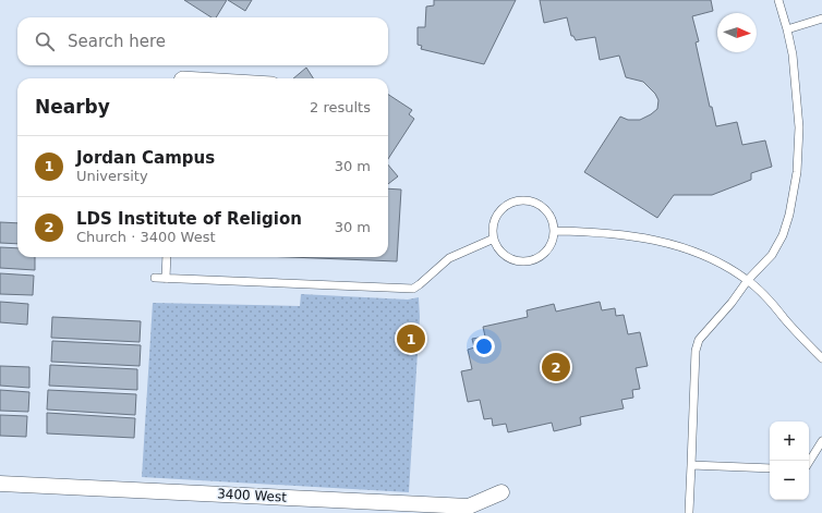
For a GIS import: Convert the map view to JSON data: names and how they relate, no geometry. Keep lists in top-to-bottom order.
{
  "streets": {
    "street": ["3400 West"]
  },
  "north": "right",
  "page": {
    "search": "Search here",
    "heading": ["Nearby", "2 results"],
    "list": [
      {
        "mark": "1",
        "name": "Jordan Campus",
        "note": "University",
        "value": "30 m"
      },
      {
        "mark": "2",
        "name": "LDS Institute of Religion",
        "note": "Church · 3400 West",
        "value": "30 m"
      }
    ],
    "pins": ["1", "2"],
    "map_buttons": ["+", "−"]
  }
}
